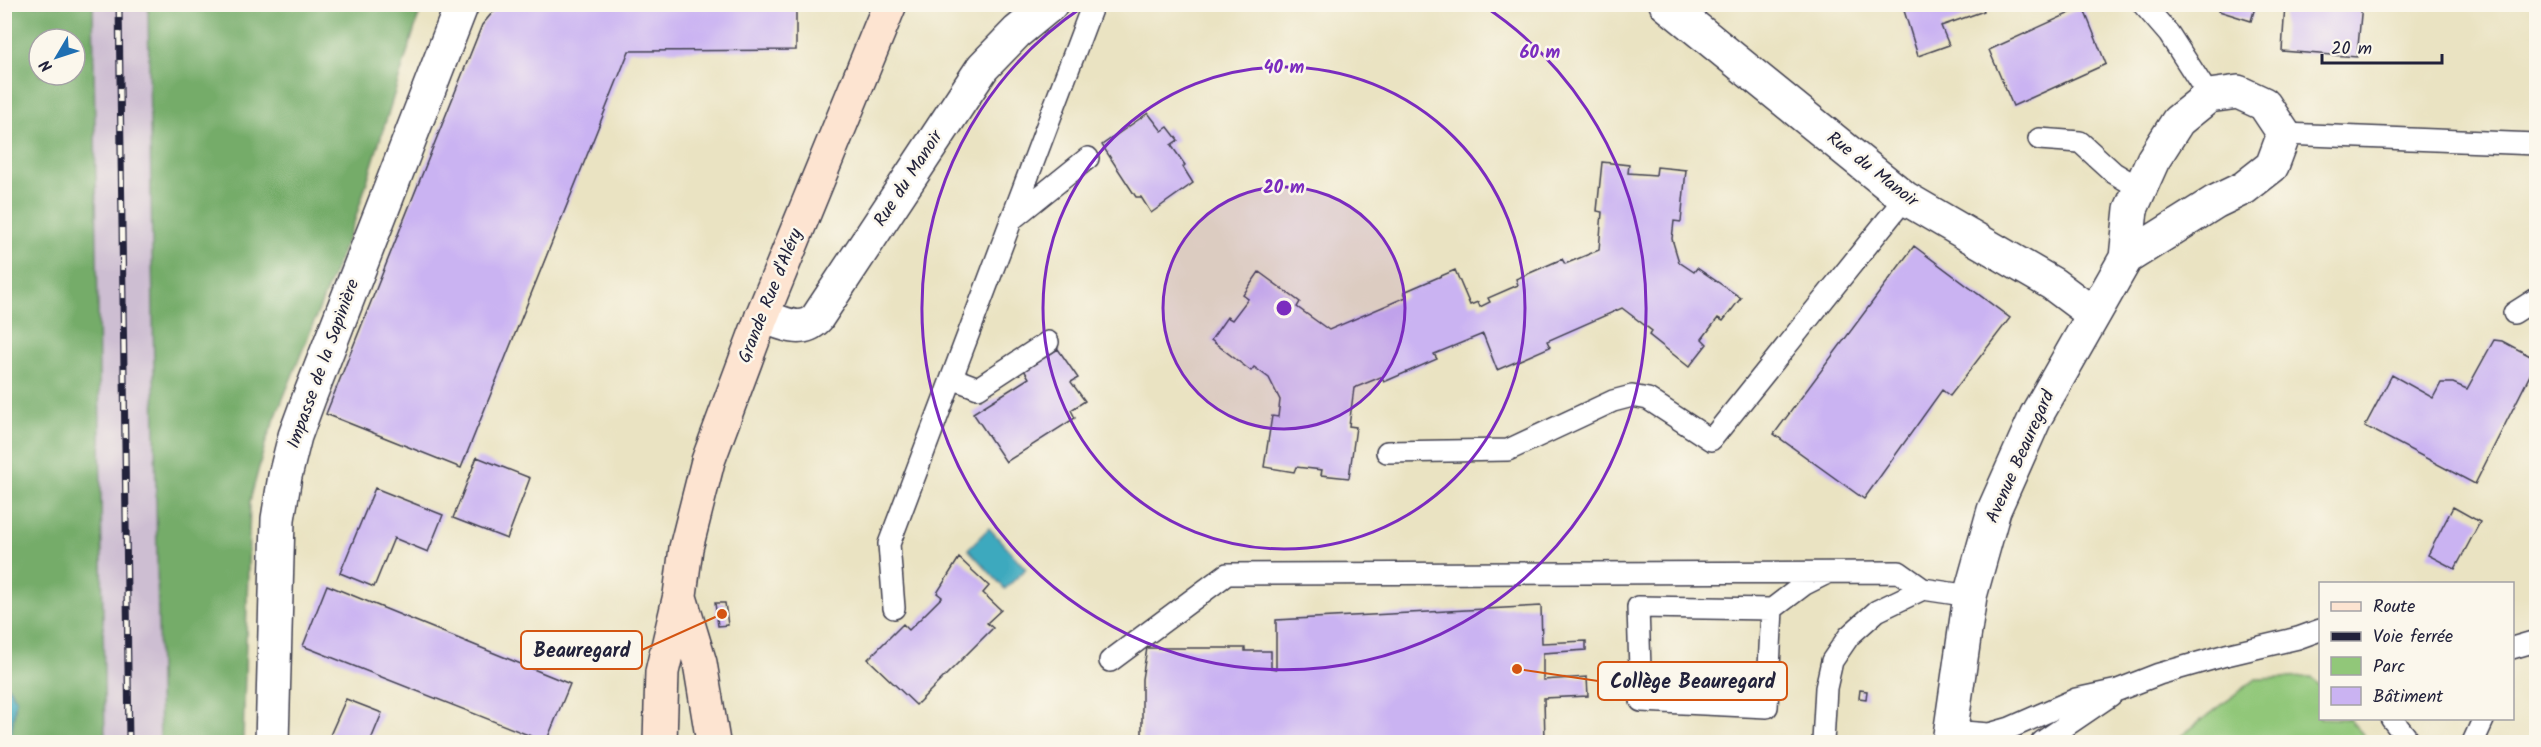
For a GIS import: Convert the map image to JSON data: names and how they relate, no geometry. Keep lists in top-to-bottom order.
{
  "streets": {
    "street": [
      "Rue du Manoir",
      "Grande Rue d'Aléry",
      "Impasse de la Sapinière",
      "Avenue Beauregard"
    ]
  },
  "crossings": [
    ["Rue du Manoir", "Grande Rue d'Aléry"],
    ["Rue du Manoir", "Avenue Beauregard"]
  ],
  "places": ["Beauregard", "Collège Beauregard"],
  "legend": [
    "Route",
    "Voie ferrée",
    "Parc",
    "Bâtiment"
  ],
  "scale_bar": "20 m",
  "north": "bottom left",
  "rings": ["60 m", "40 m", "20 m"]
}
